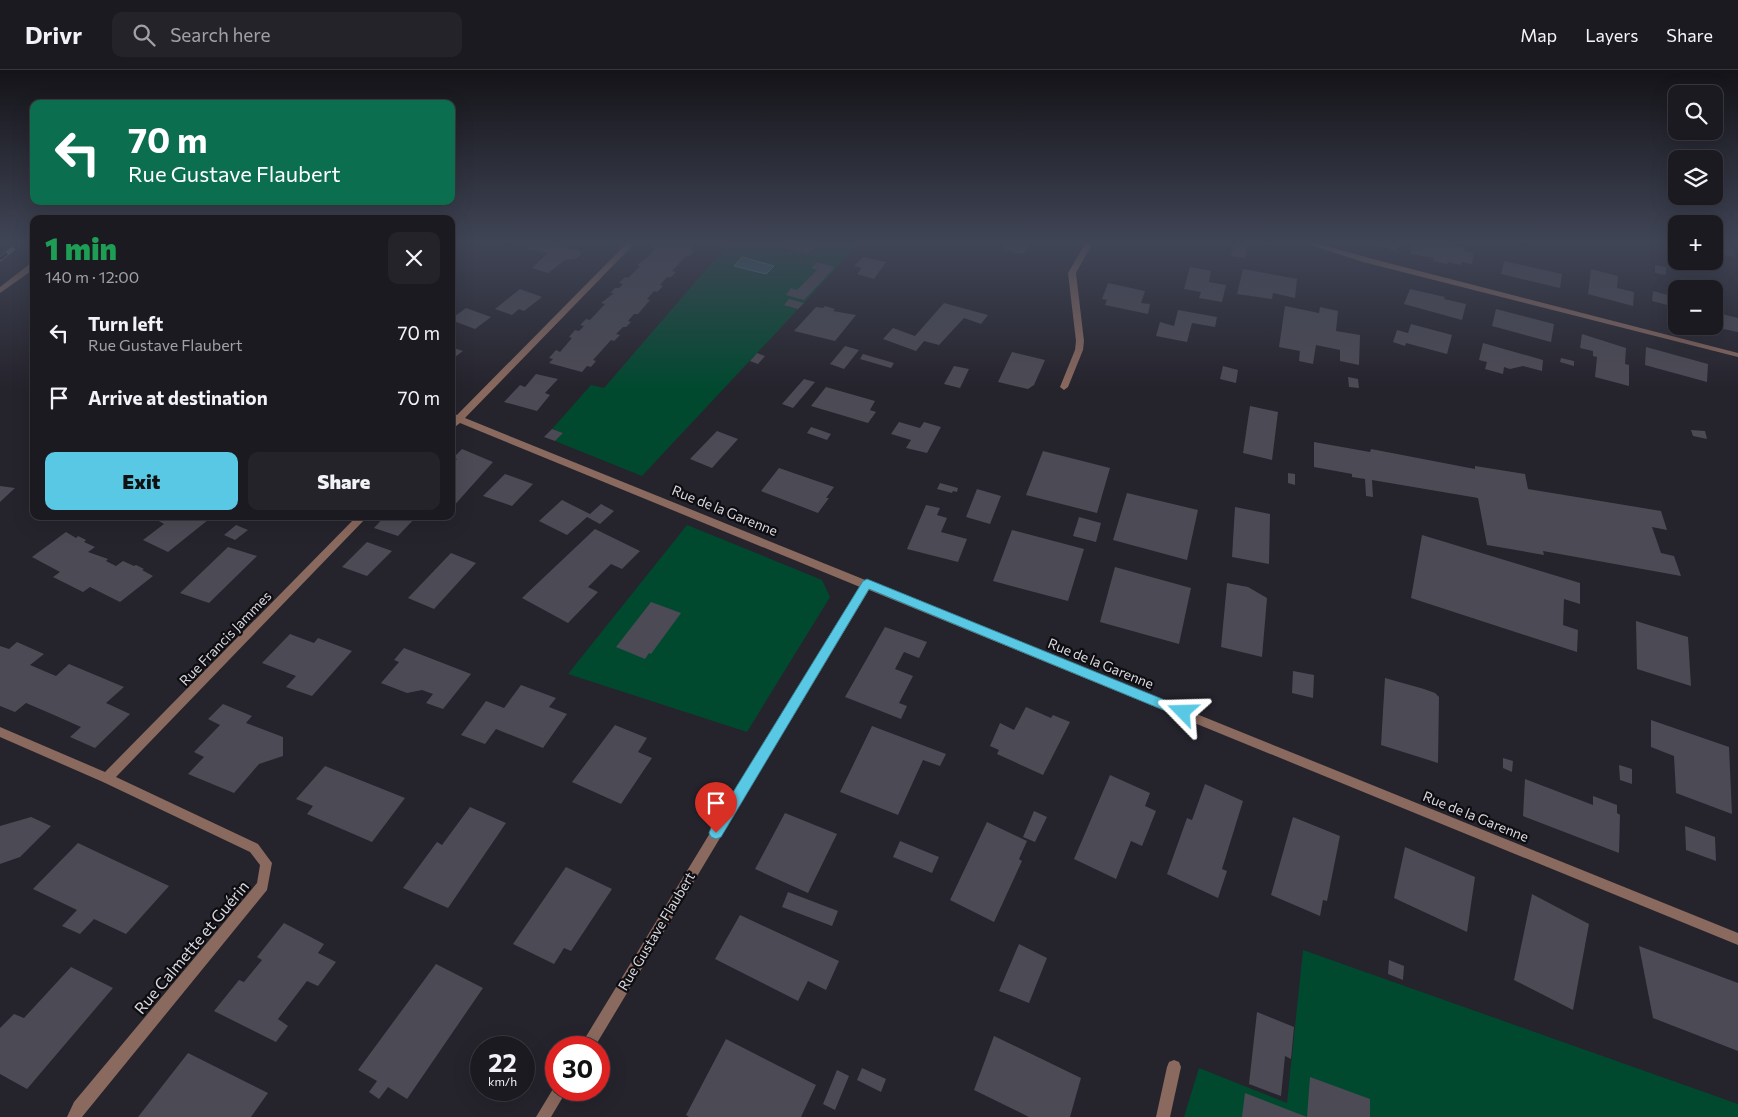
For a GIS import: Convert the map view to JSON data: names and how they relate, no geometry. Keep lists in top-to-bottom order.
{
  "streets": {
    "street": [
      "Rue de la Garenne",
      "Rue Francis Jammes",
      "Rue Gustave Flaubert",
      "Rue Calmette et Guérin"
    ]
  },
  "crossings": [
    ["Rue de la Garenne", "Rue Gustave Flaubert"],
    ["Rue Francis Jammes", "Rue Calmette et Guérin"]
  ],
  "page": {
    "header": "Drivr",
    "search": "Search here",
    "nav": ["Map", "Layers", "Share"],
    "map_buttons": ["+", "−"],
    "turn": ["70 m", "Rue Gustave Flaubert"],
    "heading": ["1 min", "140 m · 12:00"],
    "list": [
      {
        "name": "Turn left",
        "note": "Rue Gustave Flaubert",
        "value": "70 m"
      },
      {
        "name": "Arrive at destination",
        "value": "70 m"
      }
    ],
    "buttons": ["Exit", "Share"],
    "speed": "22 km/h",
    "limit": "30"
  }
}
